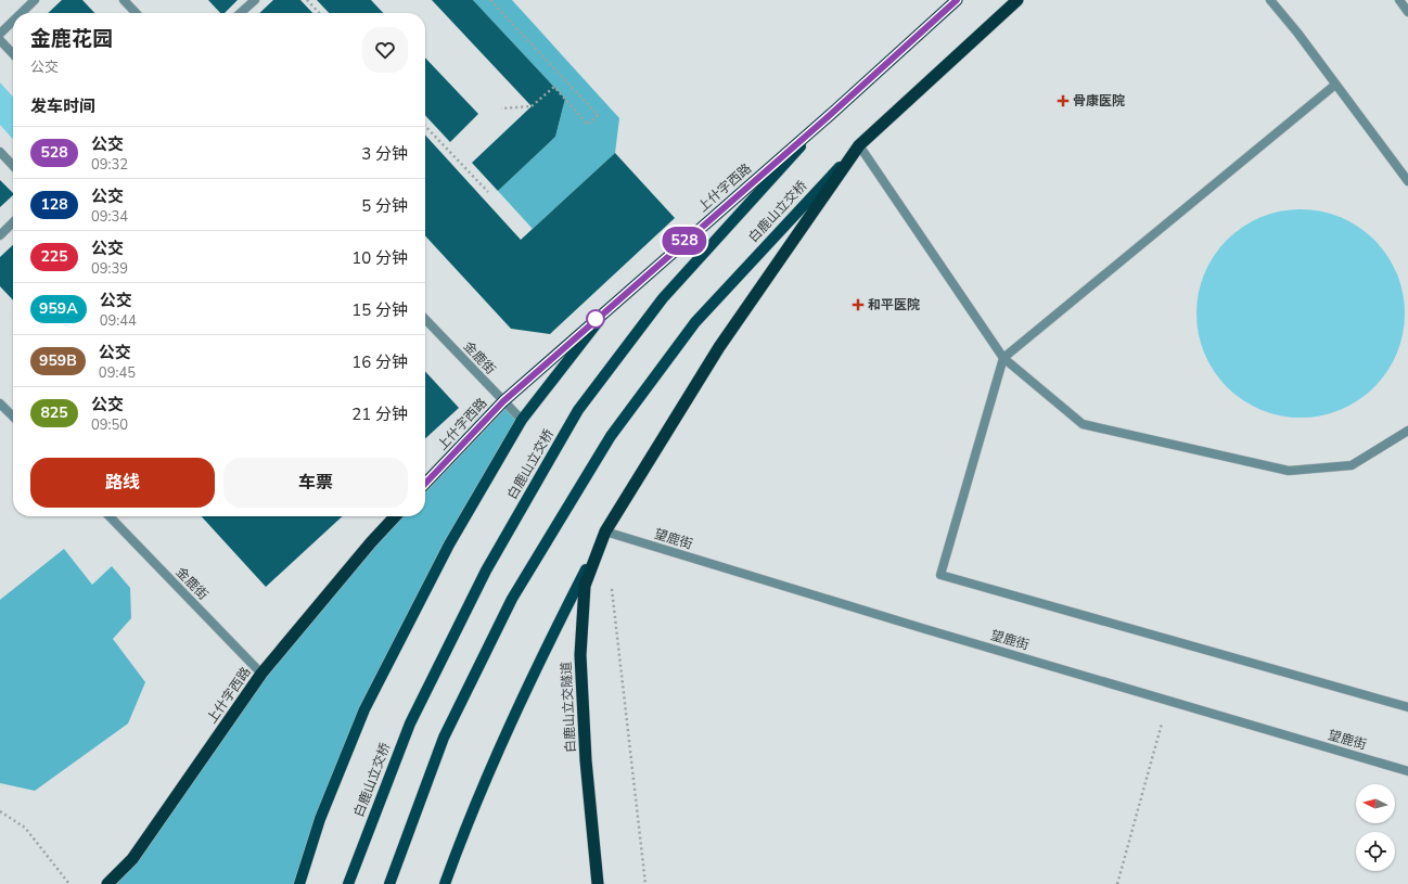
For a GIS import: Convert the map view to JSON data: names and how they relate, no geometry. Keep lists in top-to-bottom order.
{
  "streets": {
    "highway": ["上什字西路", "白鹿山立交隧道"],
    "main road": ["白鹿山立交桥"],
    "street": ["金鹿街", "望鹿街"]
  },
  "crossings": [
    ["上什字西路", "白鹿山立交桥"],
    ["上什字西路", "金鹿街"],
    ["望鹿街", "白鹿山立交隧道"]
  ],
  "places": {
    "health": ["骨康医院", "和平医院"]
  },
  "lines": ["bus line 528"],
  "north": "left",
  "page": {
    "on_map": "528",
    "heading": [
      ["金鹿花园", "公交"],
      "发车时间"
    ],
    "list": [
      {
        "mark": "528",
        "name": "公交",
        "note": "09:32",
        "value": "3 分钟"
      },
      {
        "mark": "128",
        "name": "公交",
        "note": "09:34",
        "value": "5 分钟"
      },
      {
        "mark": "225",
        "name": "公交",
        "note": "09:39",
        "value": "10 分钟"
      },
      {
        "mark": "959A",
        "name": "公交",
        "note": "09:44",
        "value": "15 分钟"
      },
      {
        "mark": "959B",
        "name": "公交",
        "note": "09:45",
        "value": "16 分钟"
      },
      {
        "mark": "825",
        "name": "公交",
        "note": "09:50",
        "value": "21 分钟"
      }
    ],
    "buttons": ["路线", "车票"]
  }
}
